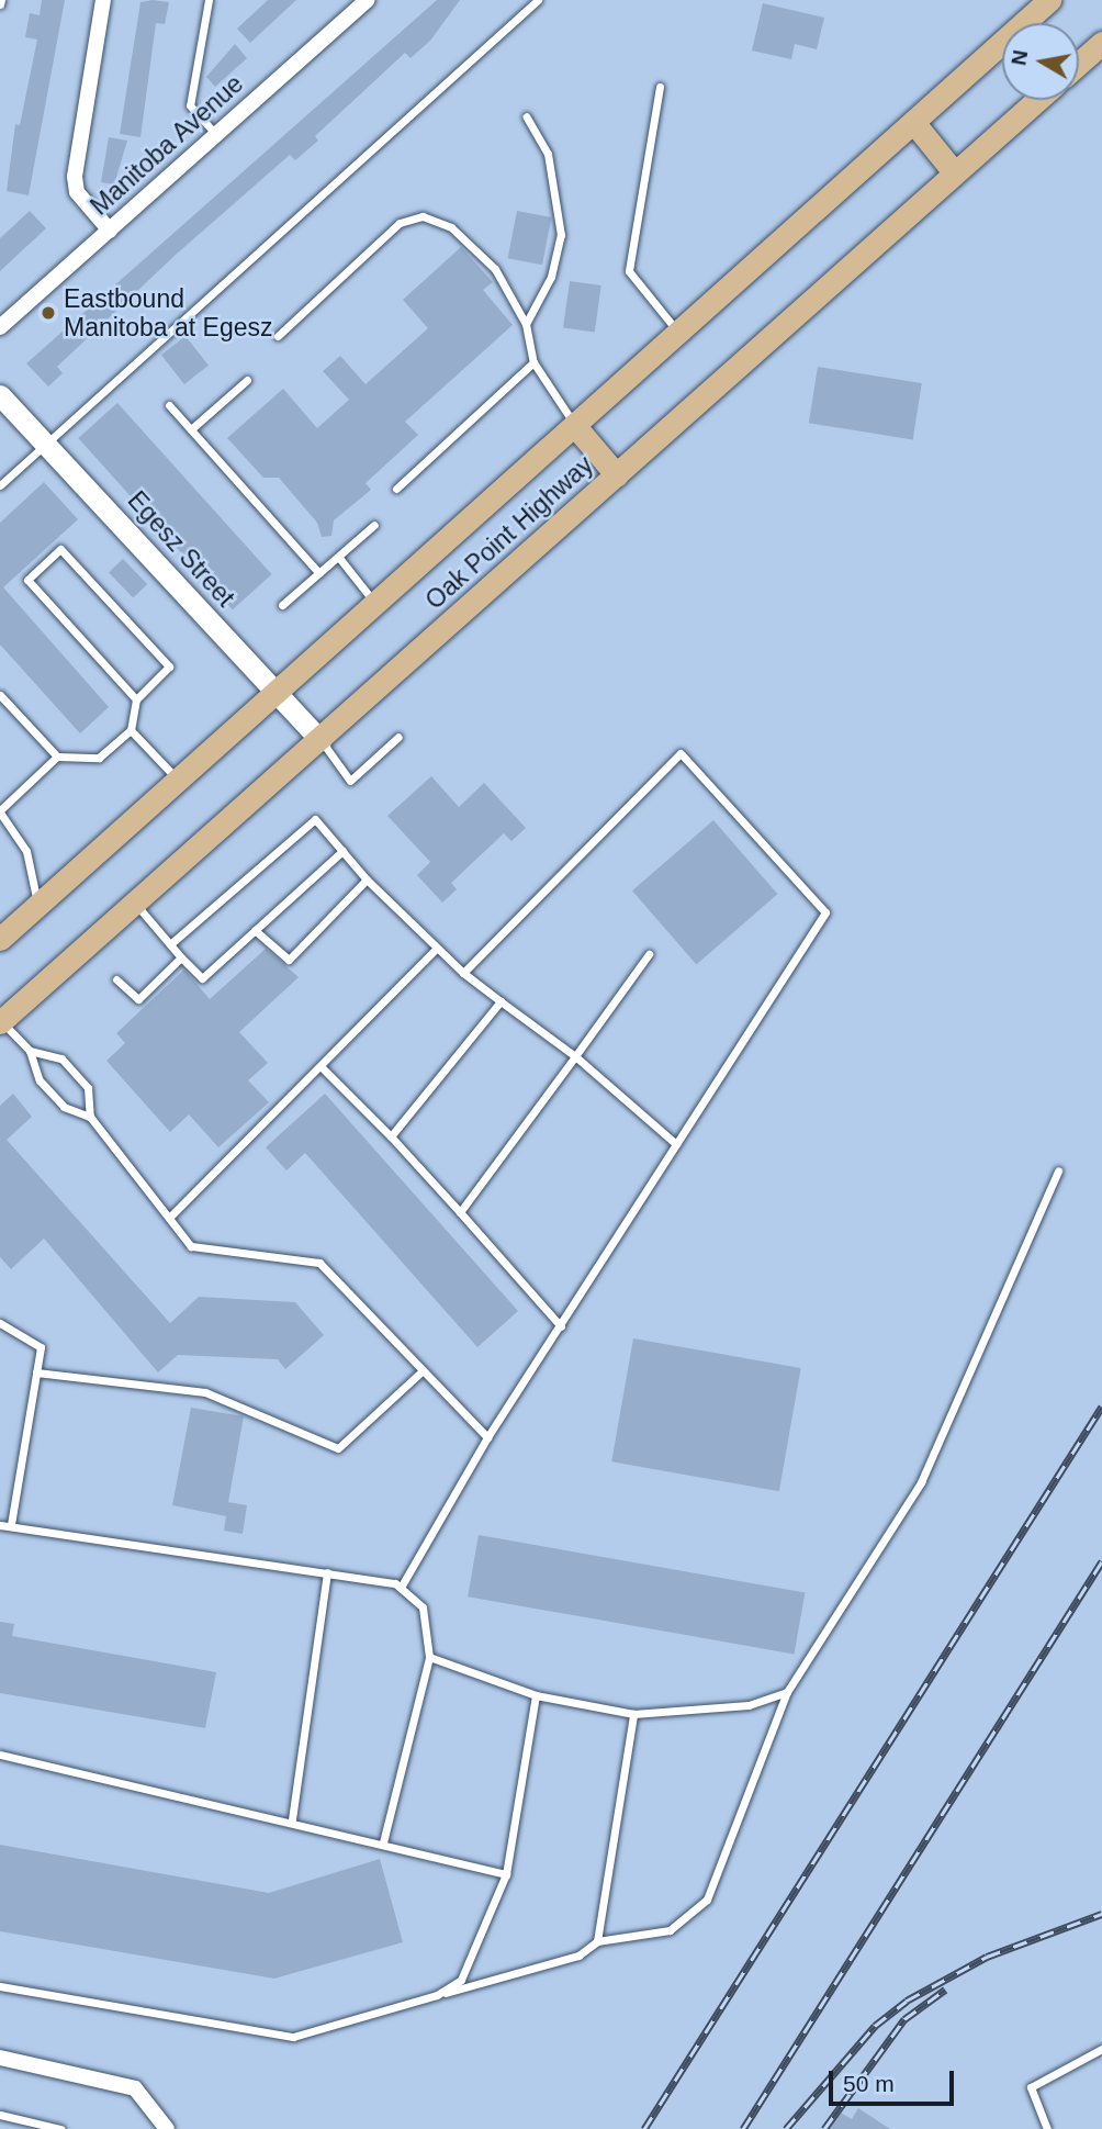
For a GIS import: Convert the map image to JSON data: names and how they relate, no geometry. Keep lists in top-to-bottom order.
{
  "streets": {
    "main road": ["Oak Point Highway"],
    "street": ["Manitoba Avenue", "Egesz Street"]
  },
  "crossings": [
    ["Oak Point Highway", "Egesz Street"]
  ],
  "places": ["Eastbound Manitoba at Egesz"],
  "scale_bar": "50 m",
  "north": "left"
}
